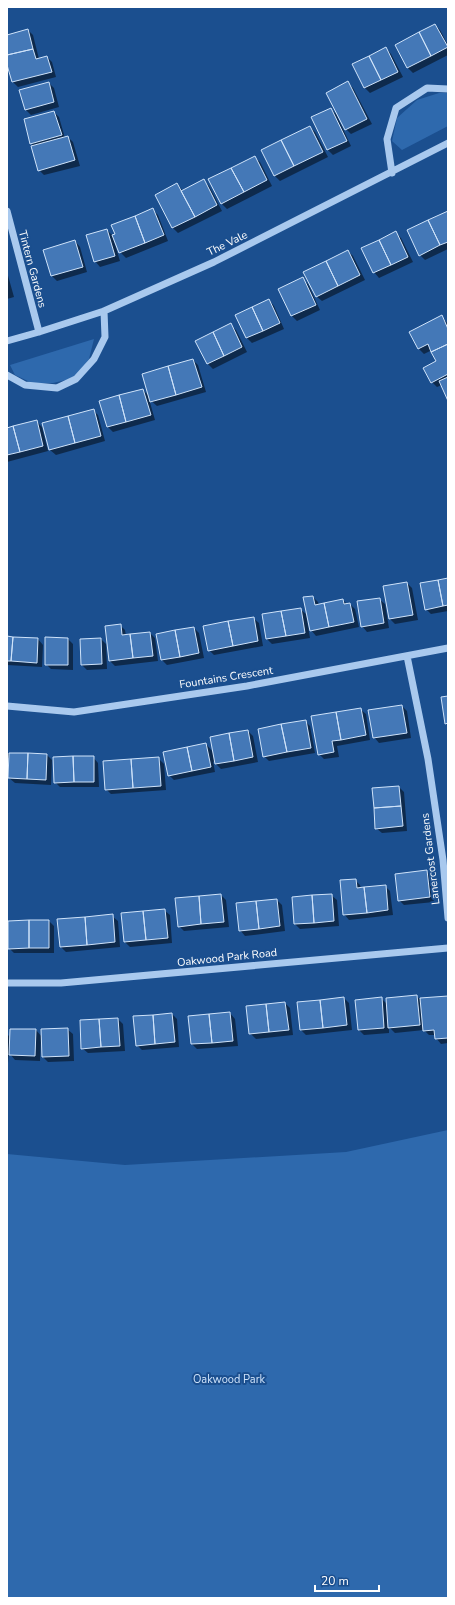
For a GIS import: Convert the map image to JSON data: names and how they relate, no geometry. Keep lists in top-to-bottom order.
{
  "streets": {
    "street": [
      "The Vale",
      "Tintern Gardens",
      "Fountains Crescent",
      "Lanercost Gardens",
      "Oakwood Park Road"
    ]
  },
  "crossings": [
    ["The Vale", "Tintern Gardens"],
    ["Fountains Crescent", "Lanercost Gardens"]
  ],
  "parks": ["Oakwood Park"],
  "scale_bar": "20 m"
}
